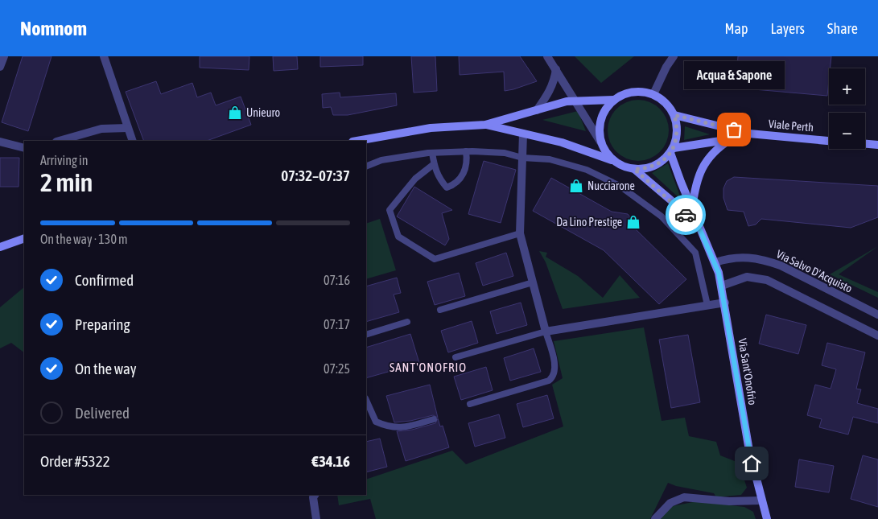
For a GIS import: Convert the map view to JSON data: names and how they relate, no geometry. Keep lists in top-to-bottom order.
{
  "streets": {
    "main road": ["Viale Perth", "Via Sant'Onofrio"],
    "street": ["Via Salvo D'Acquisto"]
  },
  "crossings": [
    ["Viale Perth", "Via Sant'Onofrio"],
    ["Via Salvo D'Acquisto", "Via Sant'Onofrio"]
  ],
  "districts": ["SANT'ONOFRIO"],
  "places": {
    "shop": ["Unieuro", "Nucciarone", "Da Lino Prestige"],
    "other": ["Acqua & Sapone"]
  },
  "page": {
    "header": "Nomnom",
    "nav": ["Map", "Layers", "Share"],
    "bubble": "Acqua & Sapone",
    "map_buttons": ["+", "−"],
    "heading": ["2 min", "Arriving in", "07:32–07:37"],
    "panel": ["Order #5322", "€34.16"],
    "bar": "On the way · 130 m",
    "list": [
      ["Confirmed", "07:16"],
      ["Preparing", "07:17"],
      ["On the way", "07:25"],
      "Delivered"
    ]
  }
}
